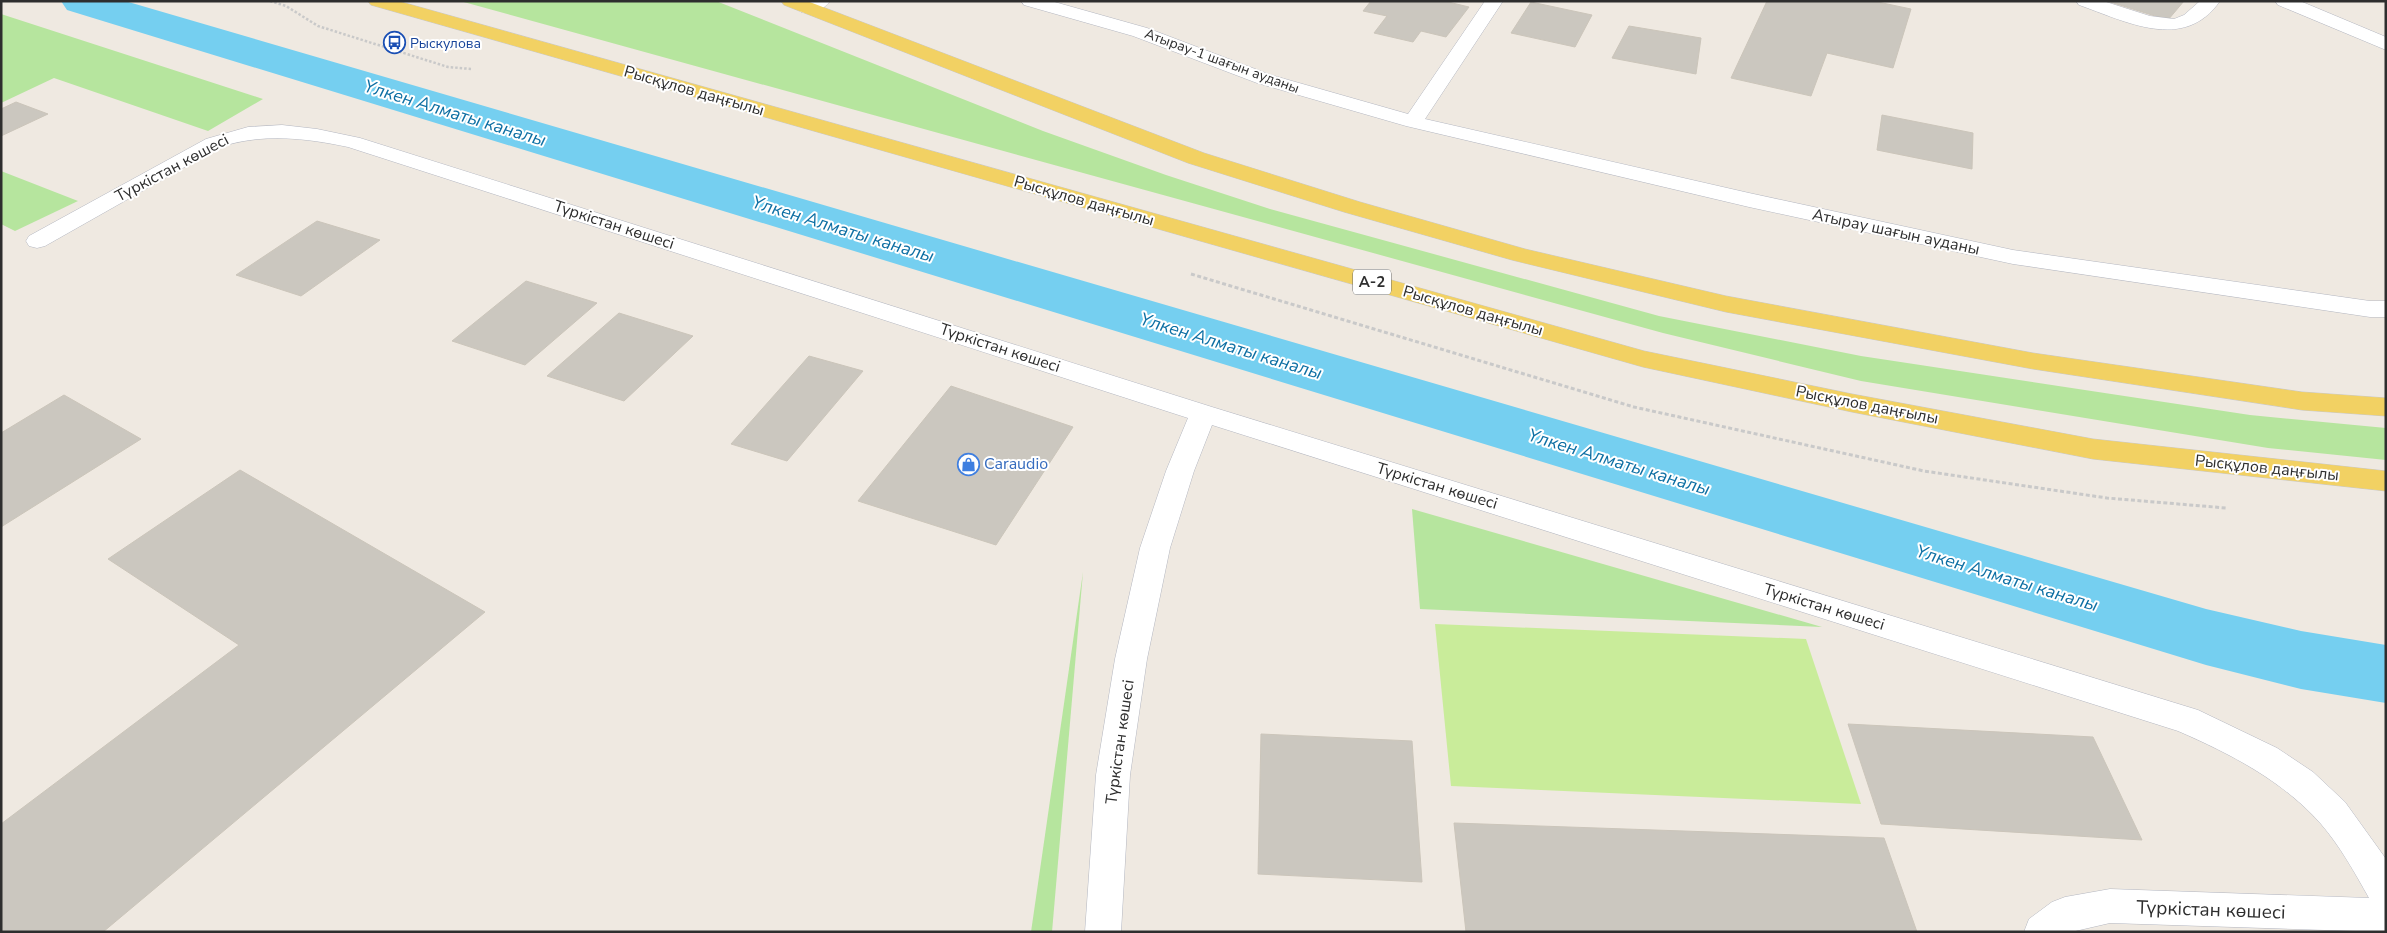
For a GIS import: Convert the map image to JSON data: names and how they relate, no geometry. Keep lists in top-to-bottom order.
{
  "streets": {
    "main road": ["Рысқұлов даңғылы", "A-2"],
    "street": ["Атырау-1 шағын ауданы", "Түркістан көшесі", "Атырау шағын ауданы"]
  },
  "crossings": [
    ["Атырау-1 шағын ауданы", "Атырау шағын ауданы"]
  ],
  "water": ["Үлкен Алматы каналы"],
  "places": {
    "bus stop": ["Рыскулова"],
    "shop": ["Caraudio"]
  }
}
